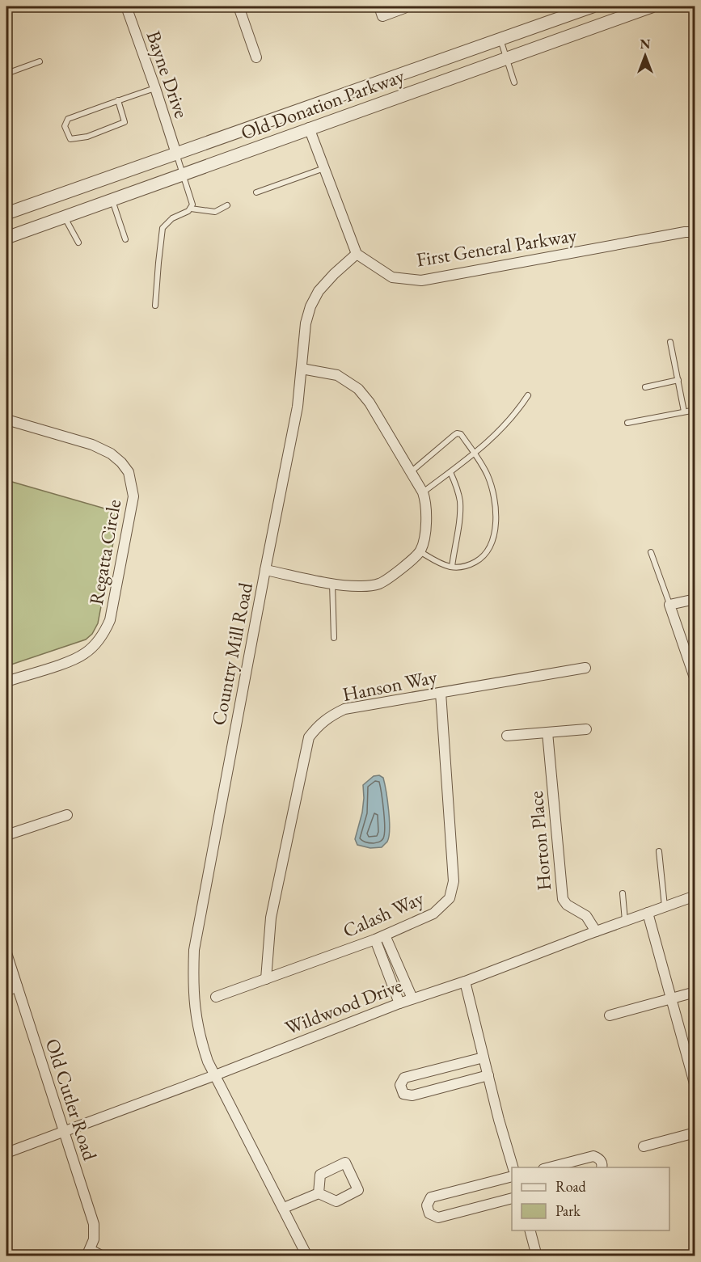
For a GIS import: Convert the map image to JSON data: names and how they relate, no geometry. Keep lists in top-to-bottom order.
{
  "streets": {
    "street": [
      "Bayne Drive",
      "Old Donation Parkway",
      "First General Parkway",
      "Regatta Circle",
      "Country Mill Road",
      "Hanson Way",
      "Horton Place",
      "Calash Way",
      "Wildwood Drive",
      "Old Cutler Road"
    ]
  },
  "crossings": [
    ["Bayne Drive", "Old Donation Parkway"],
    ["First General Parkway", "Country Mill Road"],
    ["Country Mill Road", "Wildwood Drive"],
    ["Hanson Way", "Calash Way"],
    ["Horton Place", "Wildwood Drive"],
    ["Wildwood Drive", "Old Cutler Road"]
  ],
  "legend": ["Road", "Park"],
  "north": "top"
}
